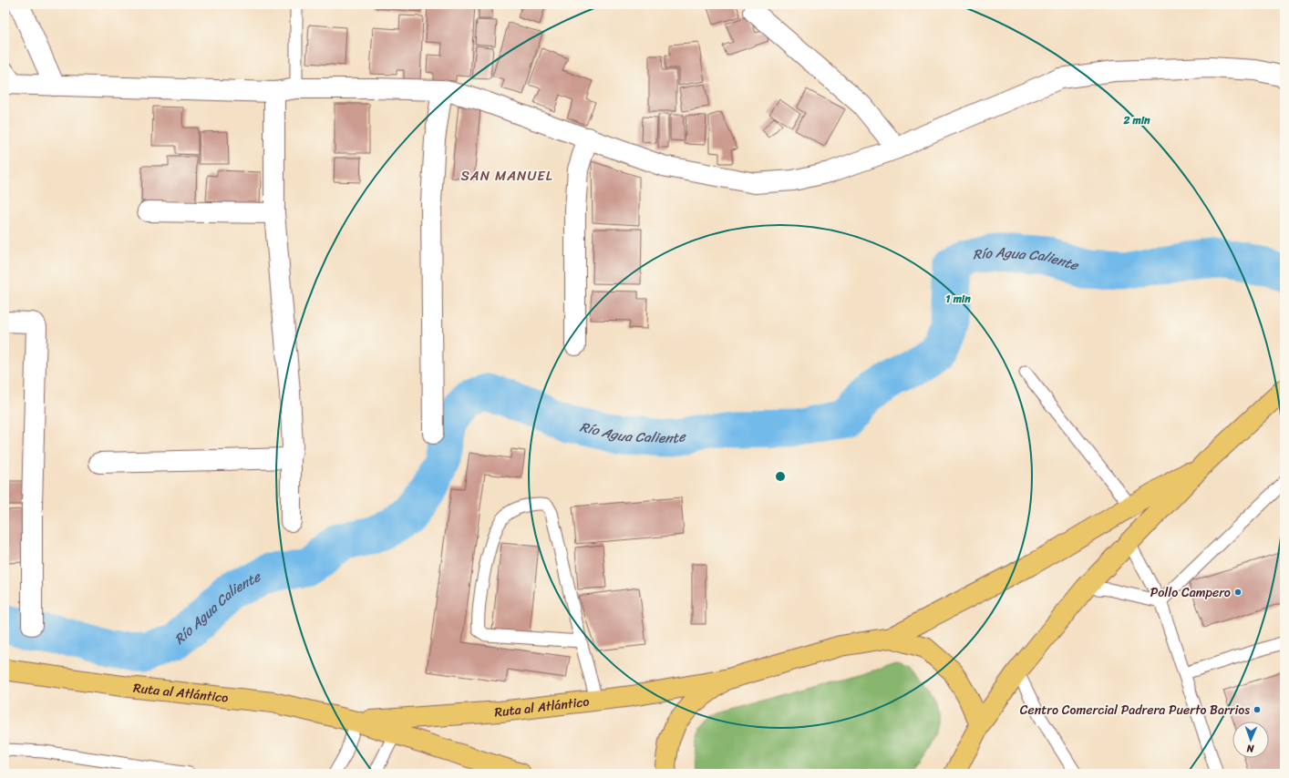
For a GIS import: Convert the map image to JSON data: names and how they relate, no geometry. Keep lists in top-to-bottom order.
{
  "streets": {
    "main road": ["Ruta al Atlántico"]
  },
  "districts": ["SAN MANUEL"],
  "water": ["Río Agua Caliente"],
  "places": ["Pollo Campero", "Centro Comercial Padrera Puerto Barrios"],
  "north": "bottom",
  "rings": ["2 min", "1 min"]
}
